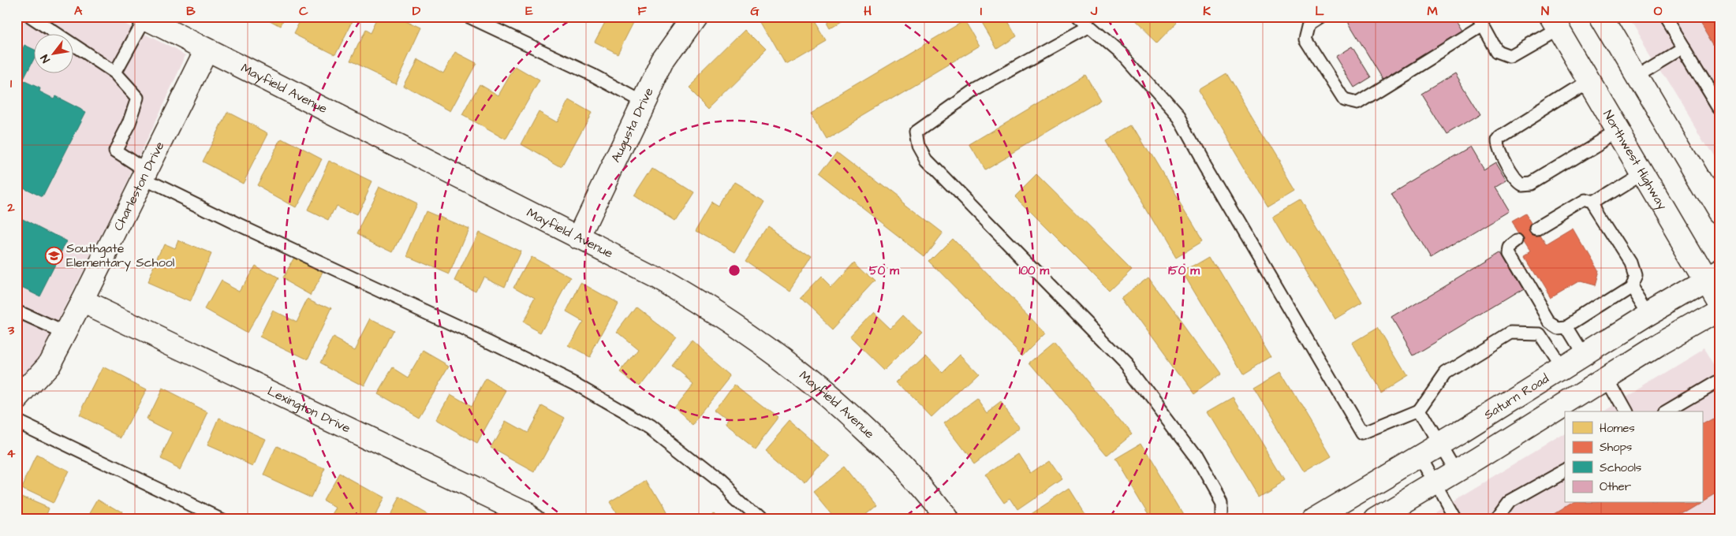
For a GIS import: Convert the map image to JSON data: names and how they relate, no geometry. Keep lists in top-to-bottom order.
{
  "streets": {
    "street": [
      "Mayfield Avenue",
      "Augusta Drive",
      "Northwest Highway",
      "Charleston Drive",
      "Saturn Road",
      "Lexington Drive"
    ]
  },
  "crossings": [
    ["Mayfield Avenue", "Augusta Drive"],
    ["Mayfield Avenue", "Charleston Drive"],
    ["Northwest Highway", "Saturn Road"],
    ["Charleston Drive", "Lexington Drive"]
  ],
  "places": {
    "school or university": ["Southgate Elementary School"]
  },
  "legend": [
    "Homes",
    "Shops",
    "Schools",
    "Other"
  ],
  "north": "bottom left",
  "grid": {
    "columns": [
      "A",
      "B",
      "C",
      "D",
      "E",
      "F",
      "G",
      "H",
      "I",
      "J",
      "K",
      "L",
      "M",
      "N",
      "O"
    ],
    "rows": [
      "1",
      "2",
      "3",
      "4"
    ]
  },
  "rings": ["50 m", "100 m", "150 m"]
}
